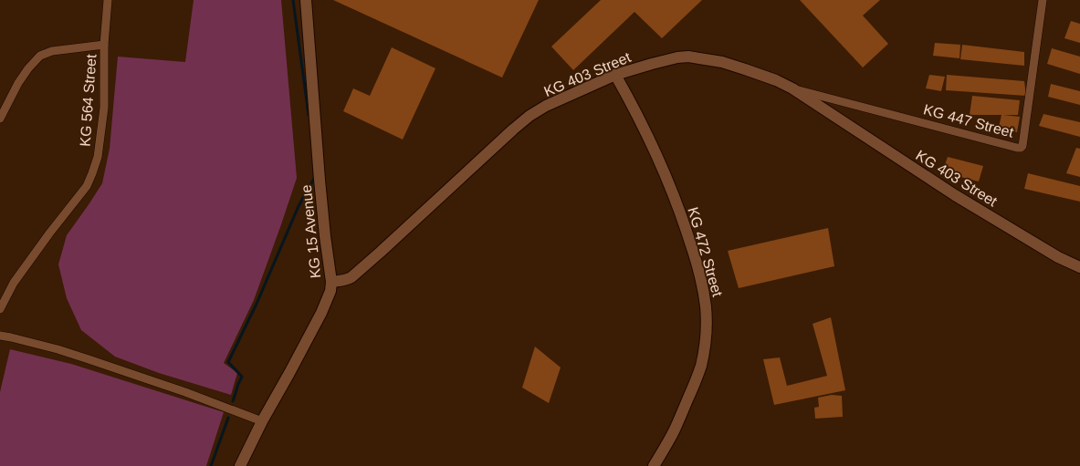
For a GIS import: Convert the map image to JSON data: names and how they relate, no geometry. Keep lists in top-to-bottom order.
{
  "streets": {
    "main road": ["KG 403 Street", "KG 15 Avenue", "KG 472 Street"],
    "street": ["KG 564 Street", "KG 447 Street"]
  },
  "crossings": [
    ["KG 403 Street", "KG 447 Street"],
    ["KG 403 Street", "KG 15 Avenue"],
    ["KG 403 Street", "KG 472 Street"]
  ]
}
